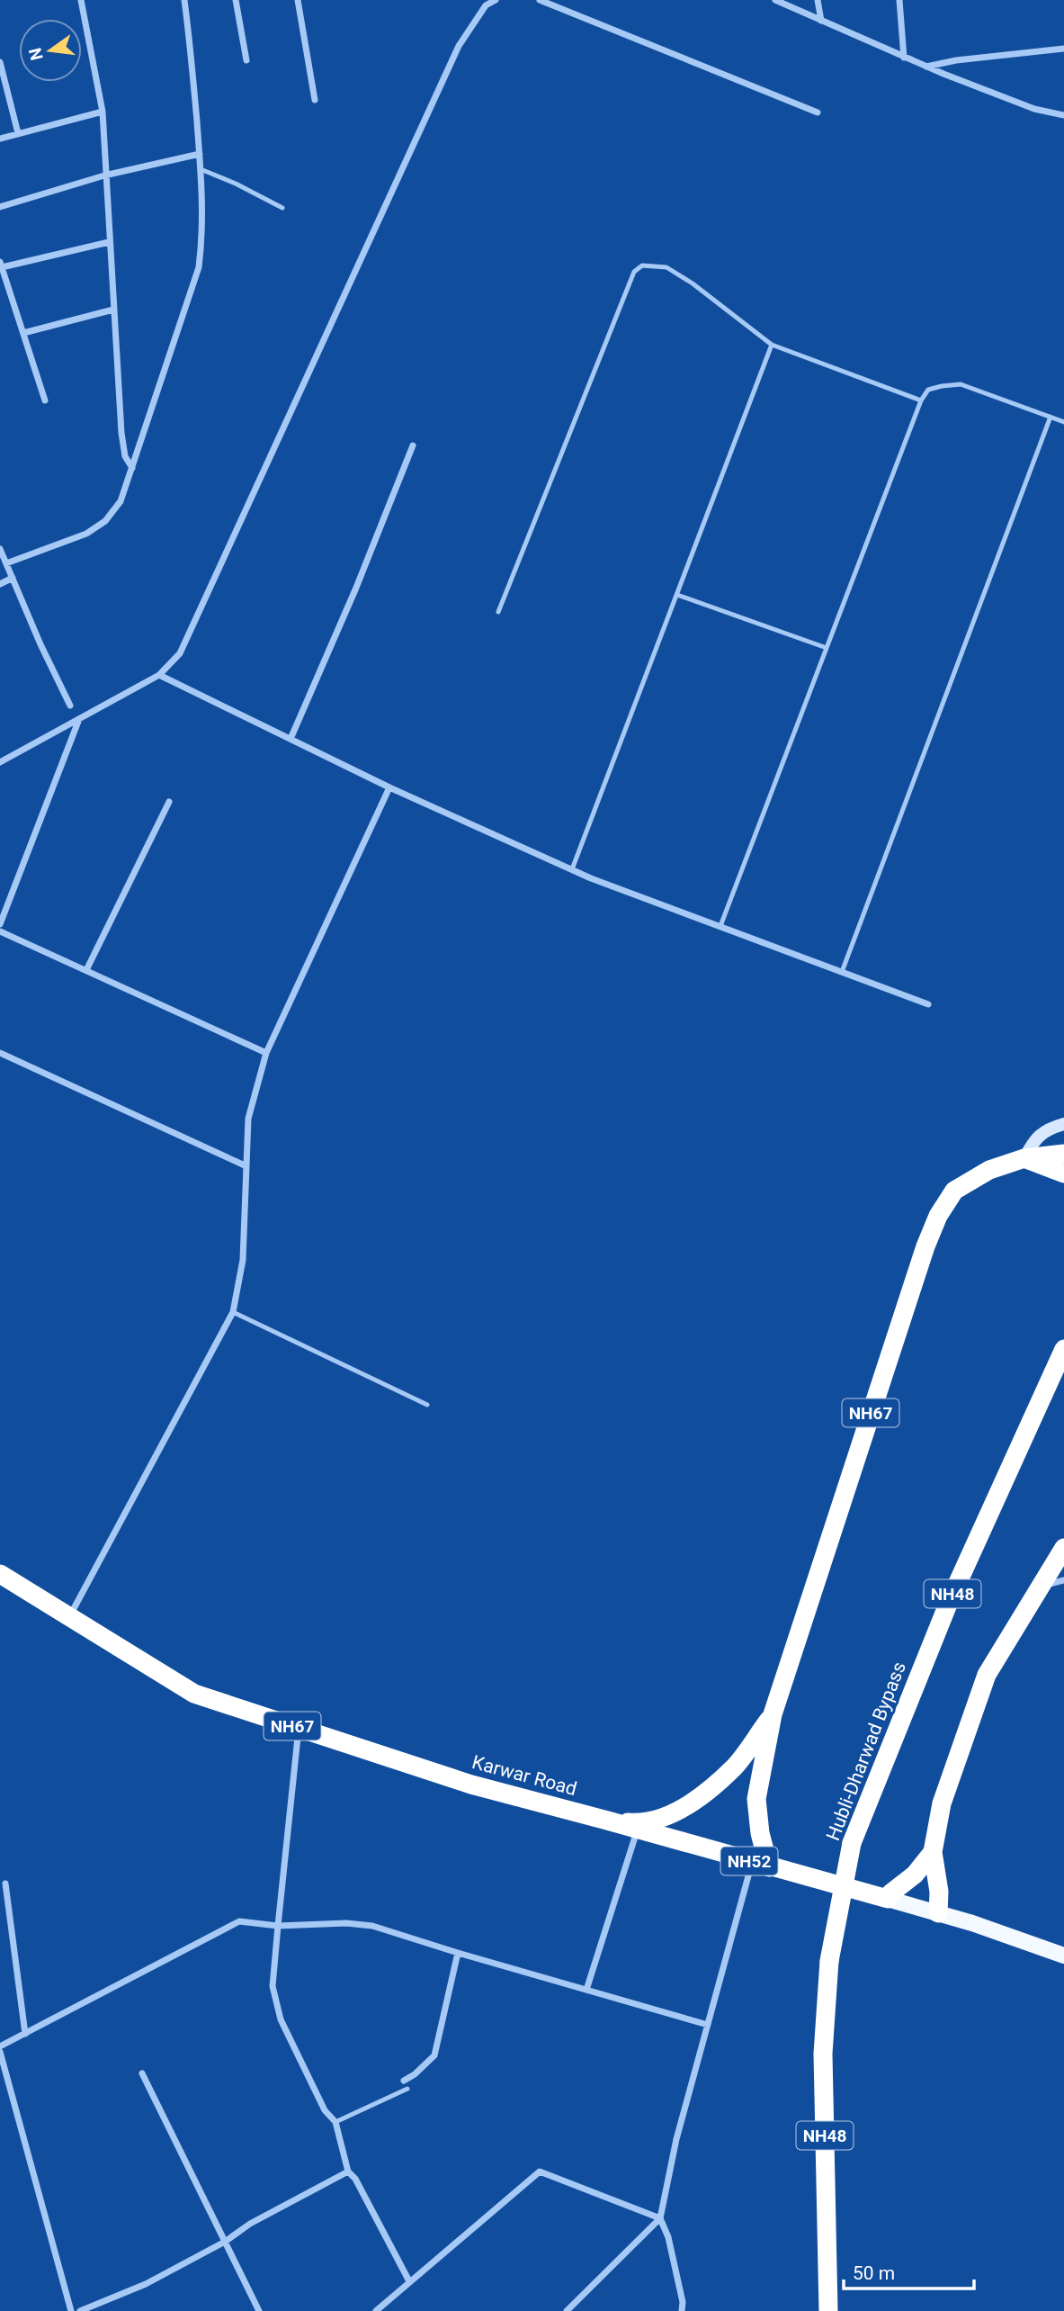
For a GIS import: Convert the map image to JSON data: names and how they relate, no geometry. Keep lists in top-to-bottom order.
{
  "streets": {
    "highway": [
      "NH67",
      "NH48",
      "Hubli-Dharwad Bypass",
      "Karwar Road",
      "NH52"
    ]
  },
  "crossings": [
    ["NH67", "Karwar Road"]
  ],
  "scale_bar": "50 m",
  "north": "left"
}
